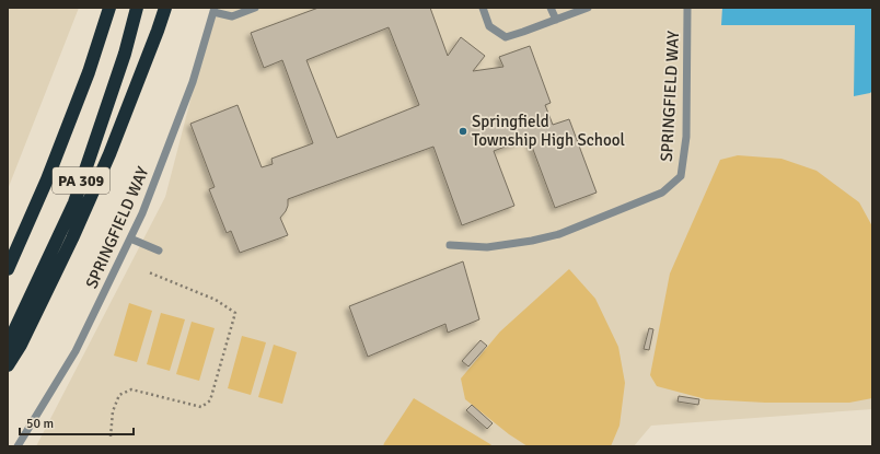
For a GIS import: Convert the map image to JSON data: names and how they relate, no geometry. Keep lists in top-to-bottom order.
{
  "streets": {
    "highway": ["PA 309"],
    "lane": ["SPRINGFIELD WAY"]
  },
  "places": ["Springfield Township High School"],
  "scale_bar": "50 m"
}
